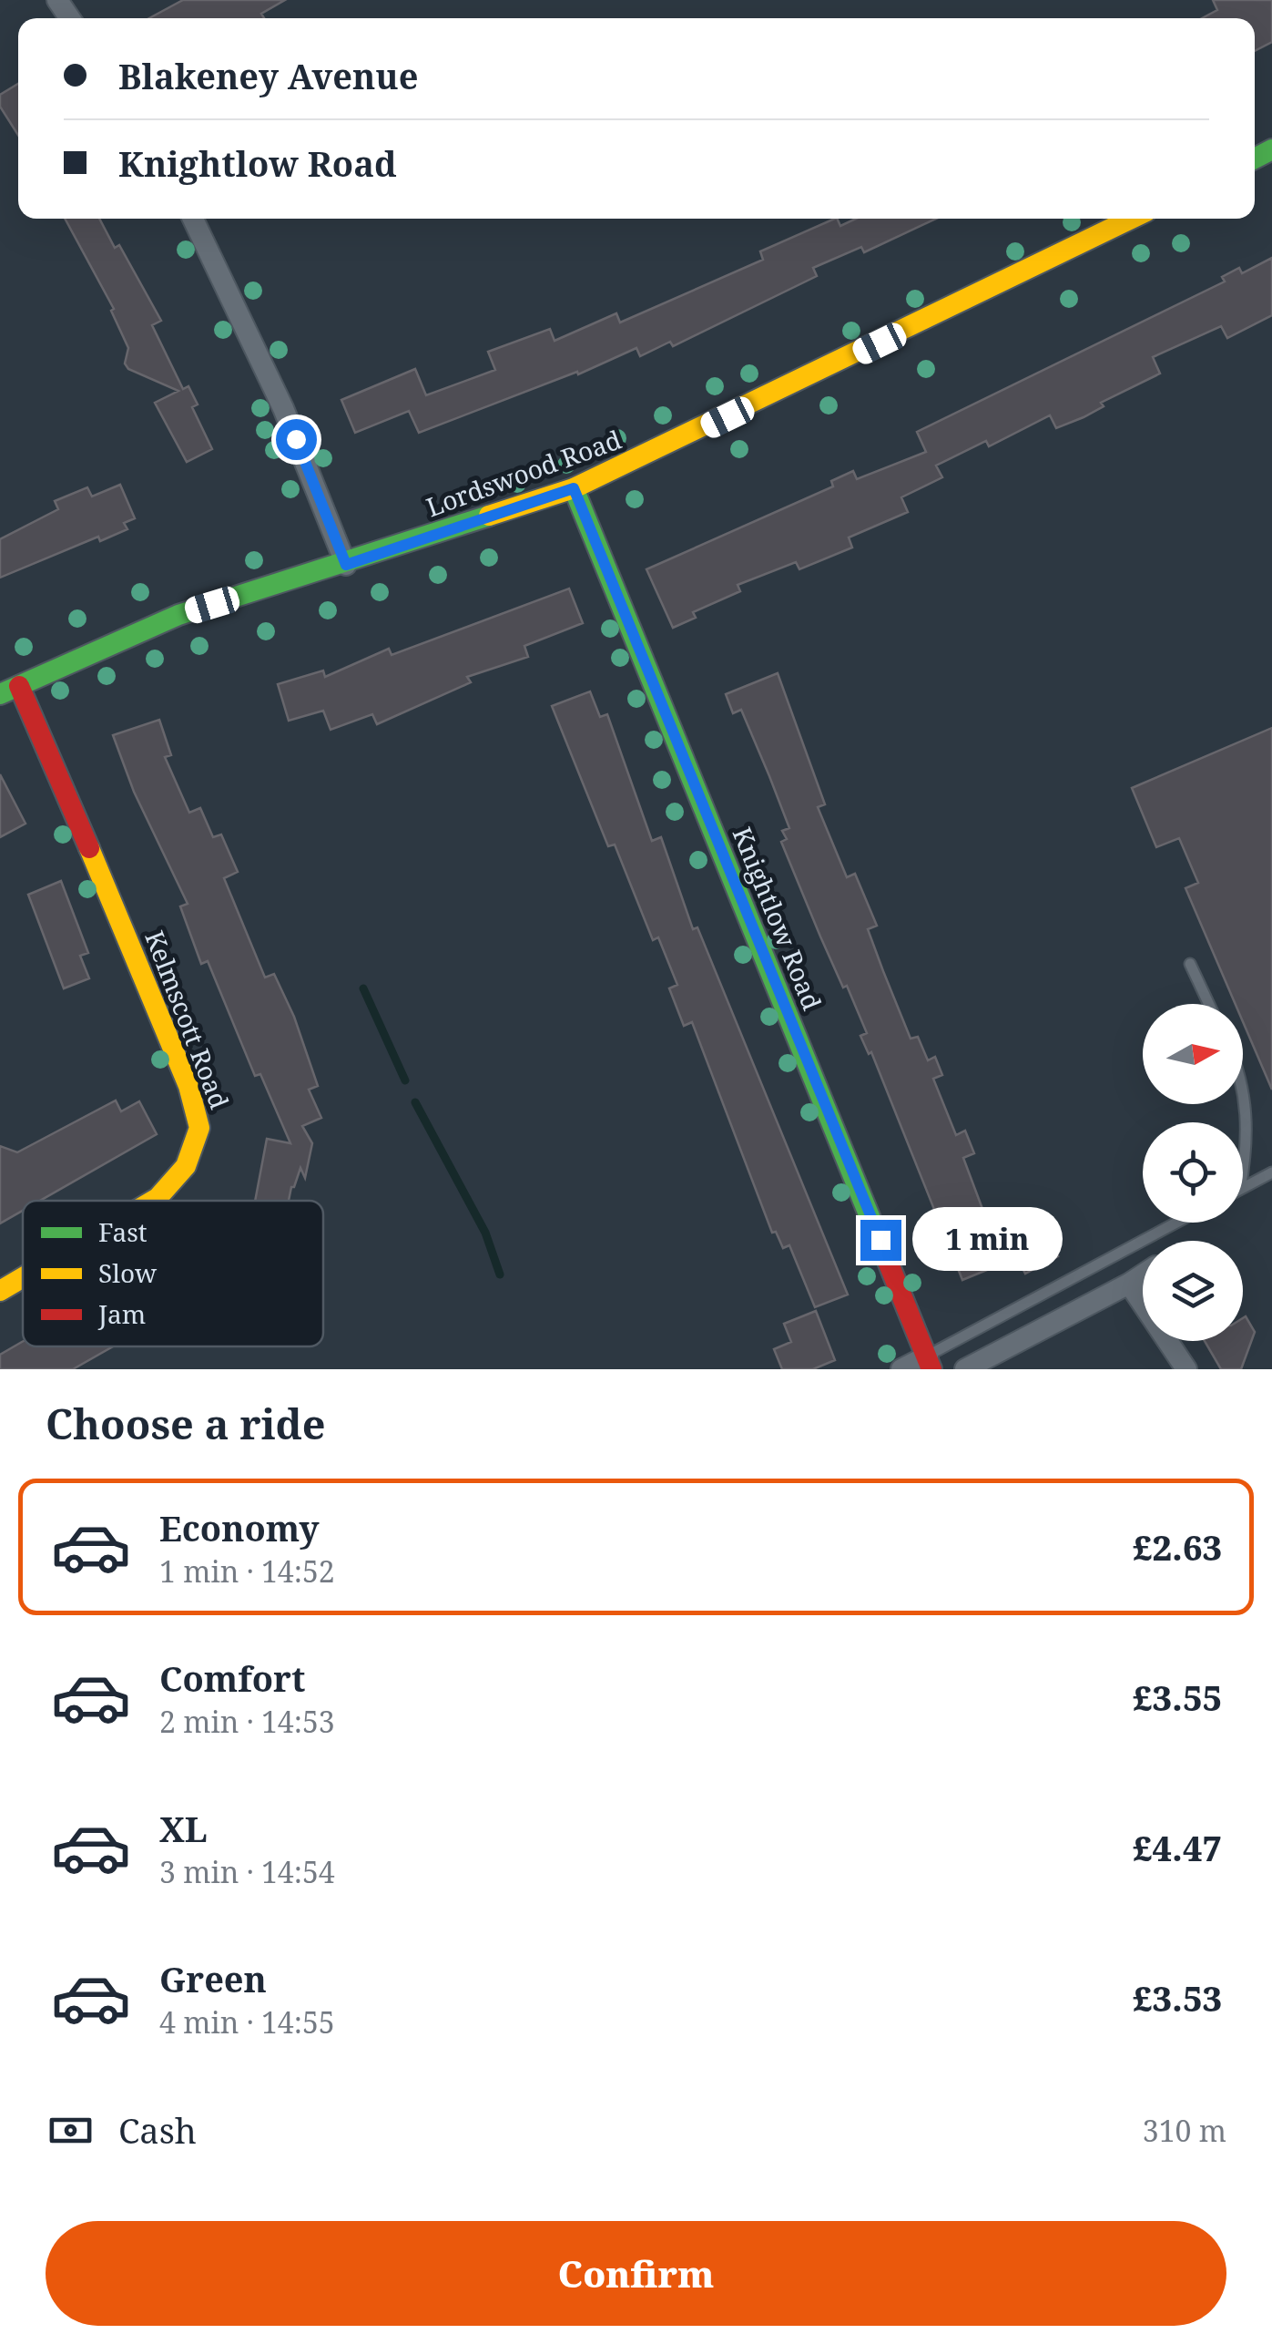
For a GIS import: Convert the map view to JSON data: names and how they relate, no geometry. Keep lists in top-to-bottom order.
{
  "streets": {
    "street": ["Lordswood Road", "Knightlow Road", "Kelmscott Road"]
  },
  "crossings": [
    ["Lordswood Road", "Knightlow Road"],
    ["Lordswood Road", "Kelmscott Road"]
  ],
  "legend": ["Fast", "Slow", "Jam"],
  "north": "right",
  "page": {
    "banner": ["Blakeney Avenue", "Knightlow Road"],
    "bubble": "1 min",
    "heading": "Choose a ride",
    "list": [
      {
        "name": "Economy",
        "note": "1 min · 14:52",
        "value": "£2.63"
      },
      {
        "name": "Comfort",
        "note": "2 min · 14:53",
        "value": "£3.55"
      },
      {
        "name": "XL",
        "note": "3 min · 14:54",
        "value": "£4.47"
      },
      {
        "name": "Green",
        "note": "4 min · 14:55",
        "value": "£3.53"
      }
    ],
    "pay": ["Cash", "310 m"],
    "buttons": "Confirm"
  }
}
